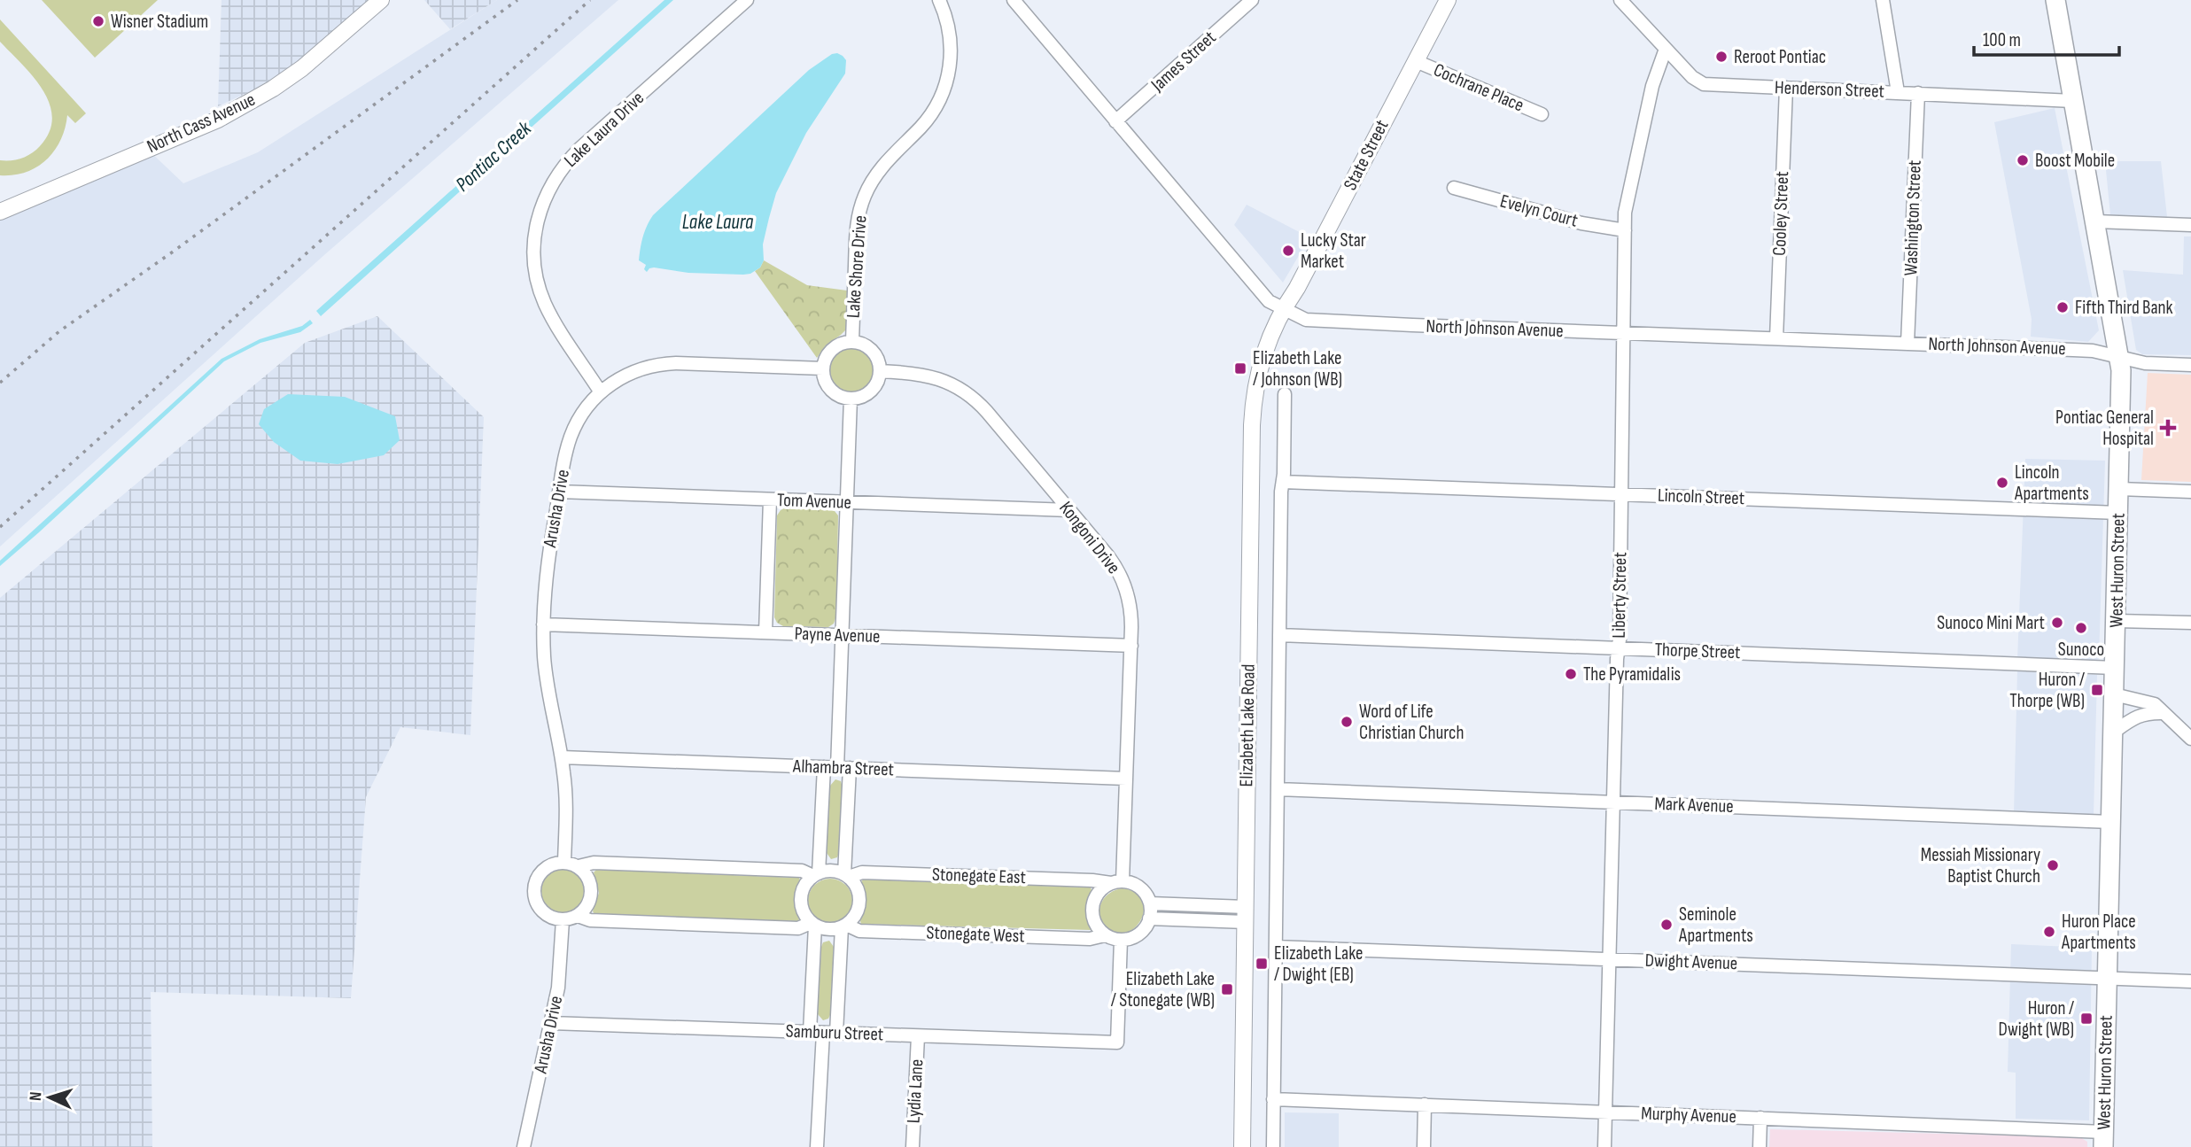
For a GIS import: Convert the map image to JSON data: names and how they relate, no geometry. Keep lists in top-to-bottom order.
{
  "streets": {
    "highway": ["West Huron Street"],
    "main road": ["North Cass Avenue", "State Street", "Elizabeth Lake Road"],
    "street": [
      "James Street",
      "Cochrane Place",
      "Henderson Street",
      "Lake Laura Drive",
      "Evelyn Court",
      "Cooley Street",
      "Washington Street",
      "Lake Shore Drive",
      "North Johnson Avenue",
      "Lincoln Street",
      "Tom Avenue",
      "Arusha Drive",
      "Kongoni Drive",
      "Liberty Street",
      "Payne Avenue",
      "Thorpe Street",
      "Alhambra Street",
      "Mark Avenue",
      "Stonegate East",
      "Stonegate West",
      "Dwight Avenue",
      "Samburu Street",
      "Lydia Lane",
      "Murphy Avenue"
    ]
  },
  "crossings": [
    ["James Street", "North Johnson Avenue"],
    ["Cochrane Place", "State Street"],
    ["Henderson Street", "Cooley Street"],
    ["Henderson Street", "Washington Street"],
    ["Henderson Street", "West Huron Street"],
    ["Henderson Street", "Liberty Street"],
    ["Lake Laura Drive", "Arusha Drive"],
    ["State Street", "North Johnson Avenue"],
    ["State Street", "Elizabeth Lake Road"],
    ["Evelyn Court", "Liberty Street"],
    ["Cooley Street", "North Johnson Avenue"],
    ["Washington Street", "North Johnson Avenue"],
    ["Lake Shore Drive", "Arusha Drive"],
    ["Lake Shore Drive", "Kongoni Drive"],
    ["North Johnson Avenue", "West Huron Street"],
    ["North Johnson Avenue", "Liberty Street"],
    ["North Johnson Avenue", "Elizabeth Lake Road"],
    ["Lincoln Street", "West Huron Street"],
    ["Lincoln Street", "Liberty Street"],
    ["Lincoln Street", "Elizabeth Lake Road"],
    ["Tom Avenue", "Arusha Drive"],
    ["Tom Avenue", "Kongoni Drive"],
    ["Arusha Drive", "Kongoni Drive"],
    ["Arusha Drive", "Payne Avenue"],
    ["Arusha Drive", "Alhambra Street"],
    ["Arusha Drive", "Samburu Street"],
    ["Kongoni Drive", "Payne Avenue"],
    ["Kongoni Drive", "Alhambra Street"],
    ["Kongoni Drive", "Stonegate East"],
    ["Kongoni Drive", "Stonegate West"],
    ["Kongoni Drive", "Samburu Street"],
    ["West Huron Street", "Thorpe Street"],
    ["West Huron Street", "Mark Avenue"],
    ["West Huron Street", "Dwight Avenue"],
    ["West Huron Street", "Murphy Avenue"],
    ["Liberty Street", "Thorpe Street"],
    ["Liberty Street", "Mark Avenue"],
    ["Liberty Street", "Dwight Avenue"],
    ["Liberty Street", "Murphy Avenue"],
    ["Thorpe Street", "Elizabeth Lake Road"],
    ["Elizabeth Lake Road", "Mark Avenue"],
    ["Elizabeth Lake Road", "Dwight Avenue"],
    ["Elizabeth Lake Road", "Murphy Avenue"],
    ["Stonegate East", "Stonegate West"],
    ["Stonegate East", "Samburu Street"],
    ["Stonegate West", "Samburu Street"],
    ["Samburu Street", "Lydia Lane"]
  ],
  "water": ["Pontiac Creek", "Lake Laura"],
  "places": {
    "other": [
      "Wisner Stadium",
      "Reroot Pontiac",
      "Boost Mobile",
      "Lucky Star Market",
      "Fifth Third Bank",
      "Lincoln Apartments",
      "Sunoco Mini Mart",
      "Sunoco",
      "The Pyramidalis",
      "Word of Life Christian Church",
      "Messiah Missionary Baptist Church",
      "Seminole Apartments",
      "Huron Place Apartments"
    ],
    "transit": [
      "Elizabeth Lake / Johnson (WB)",
      "Huron / Thorpe (WB)",
      "Elizabeth Lake / Dwight (EB)",
      "Elizabeth Lake / Stonegate (WB)",
      "Huron / Dwight (WB)"
    ],
    "health": ["Pontiac General Hospital"]
  },
  "scale_bar": "100 m",
  "north": "left"
}
